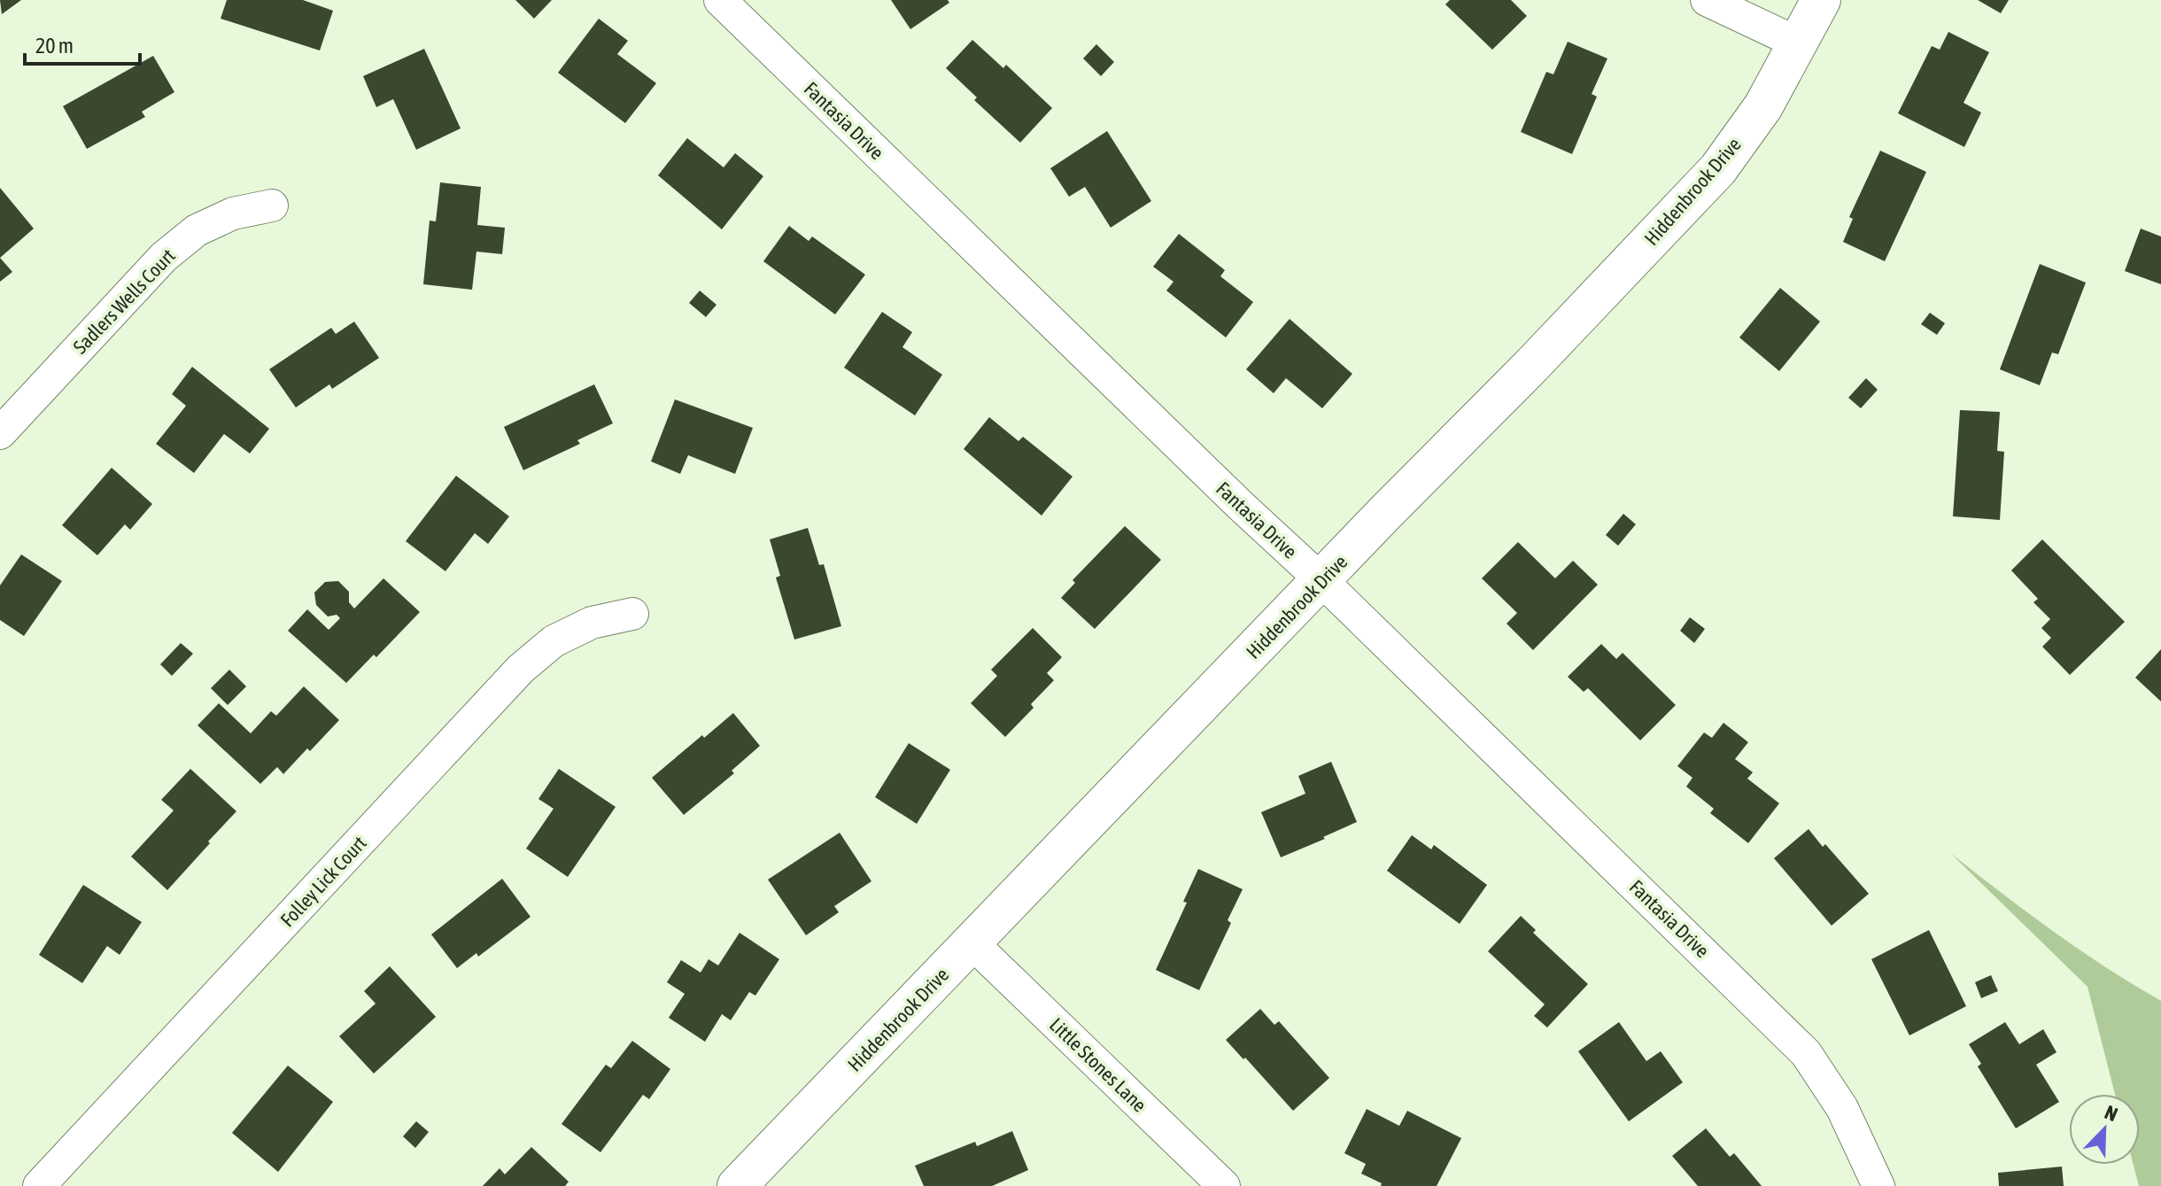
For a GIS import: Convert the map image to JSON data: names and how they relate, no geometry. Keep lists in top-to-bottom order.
{
  "streets": {
    "street": [
      "Fantasia Drive",
      "Hiddenbrook Drive",
      "Sadlers Wells Court",
      "Folley Lick Court",
      "Little Stones Lane"
    ]
  },
  "crossings": [
    ["Fantasia Drive", "Hiddenbrook Drive"],
    ["Hiddenbrook Drive", "Little Stones Lane"]
  ],
  "scale_bar": "20 m",
  "north": "top right"
}
